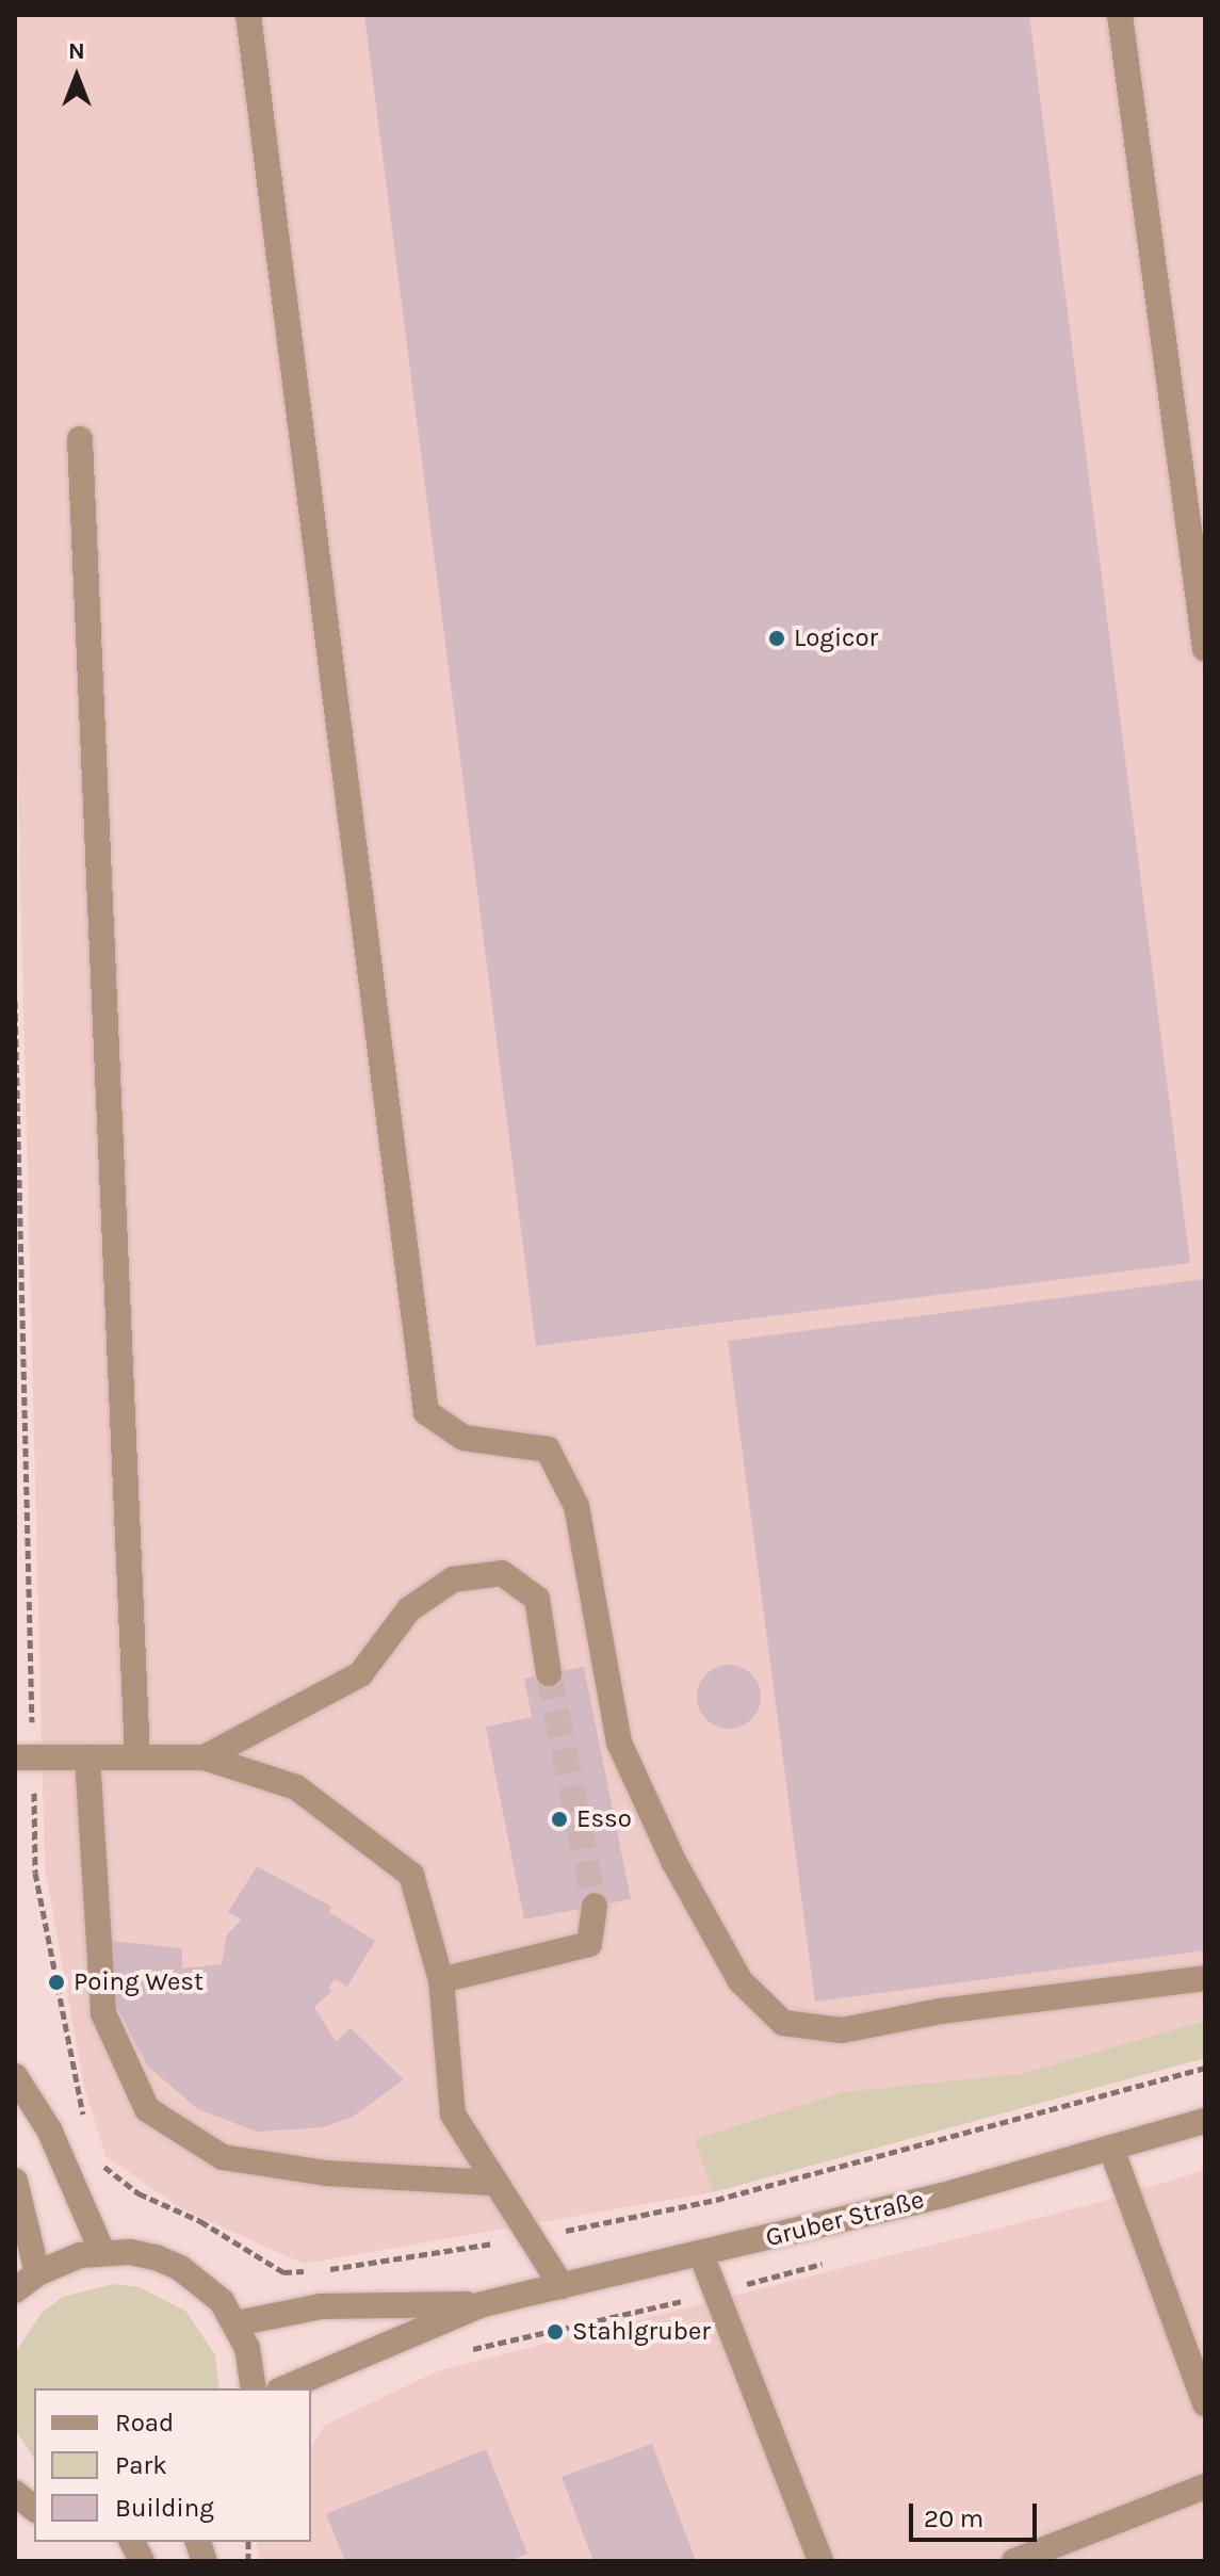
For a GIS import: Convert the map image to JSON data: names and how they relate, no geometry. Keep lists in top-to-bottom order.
{
  "streets": {
    "street": ["Gruber Straße"]
  },
  "places": [
    "Logicor",
    "Esso",
    "Poing West",
    "Stahlgruber"
  ],
  "legend": ["Road", "Park", "Building"],
  "scale_bar": "20 m",
  "north": "top"
}
